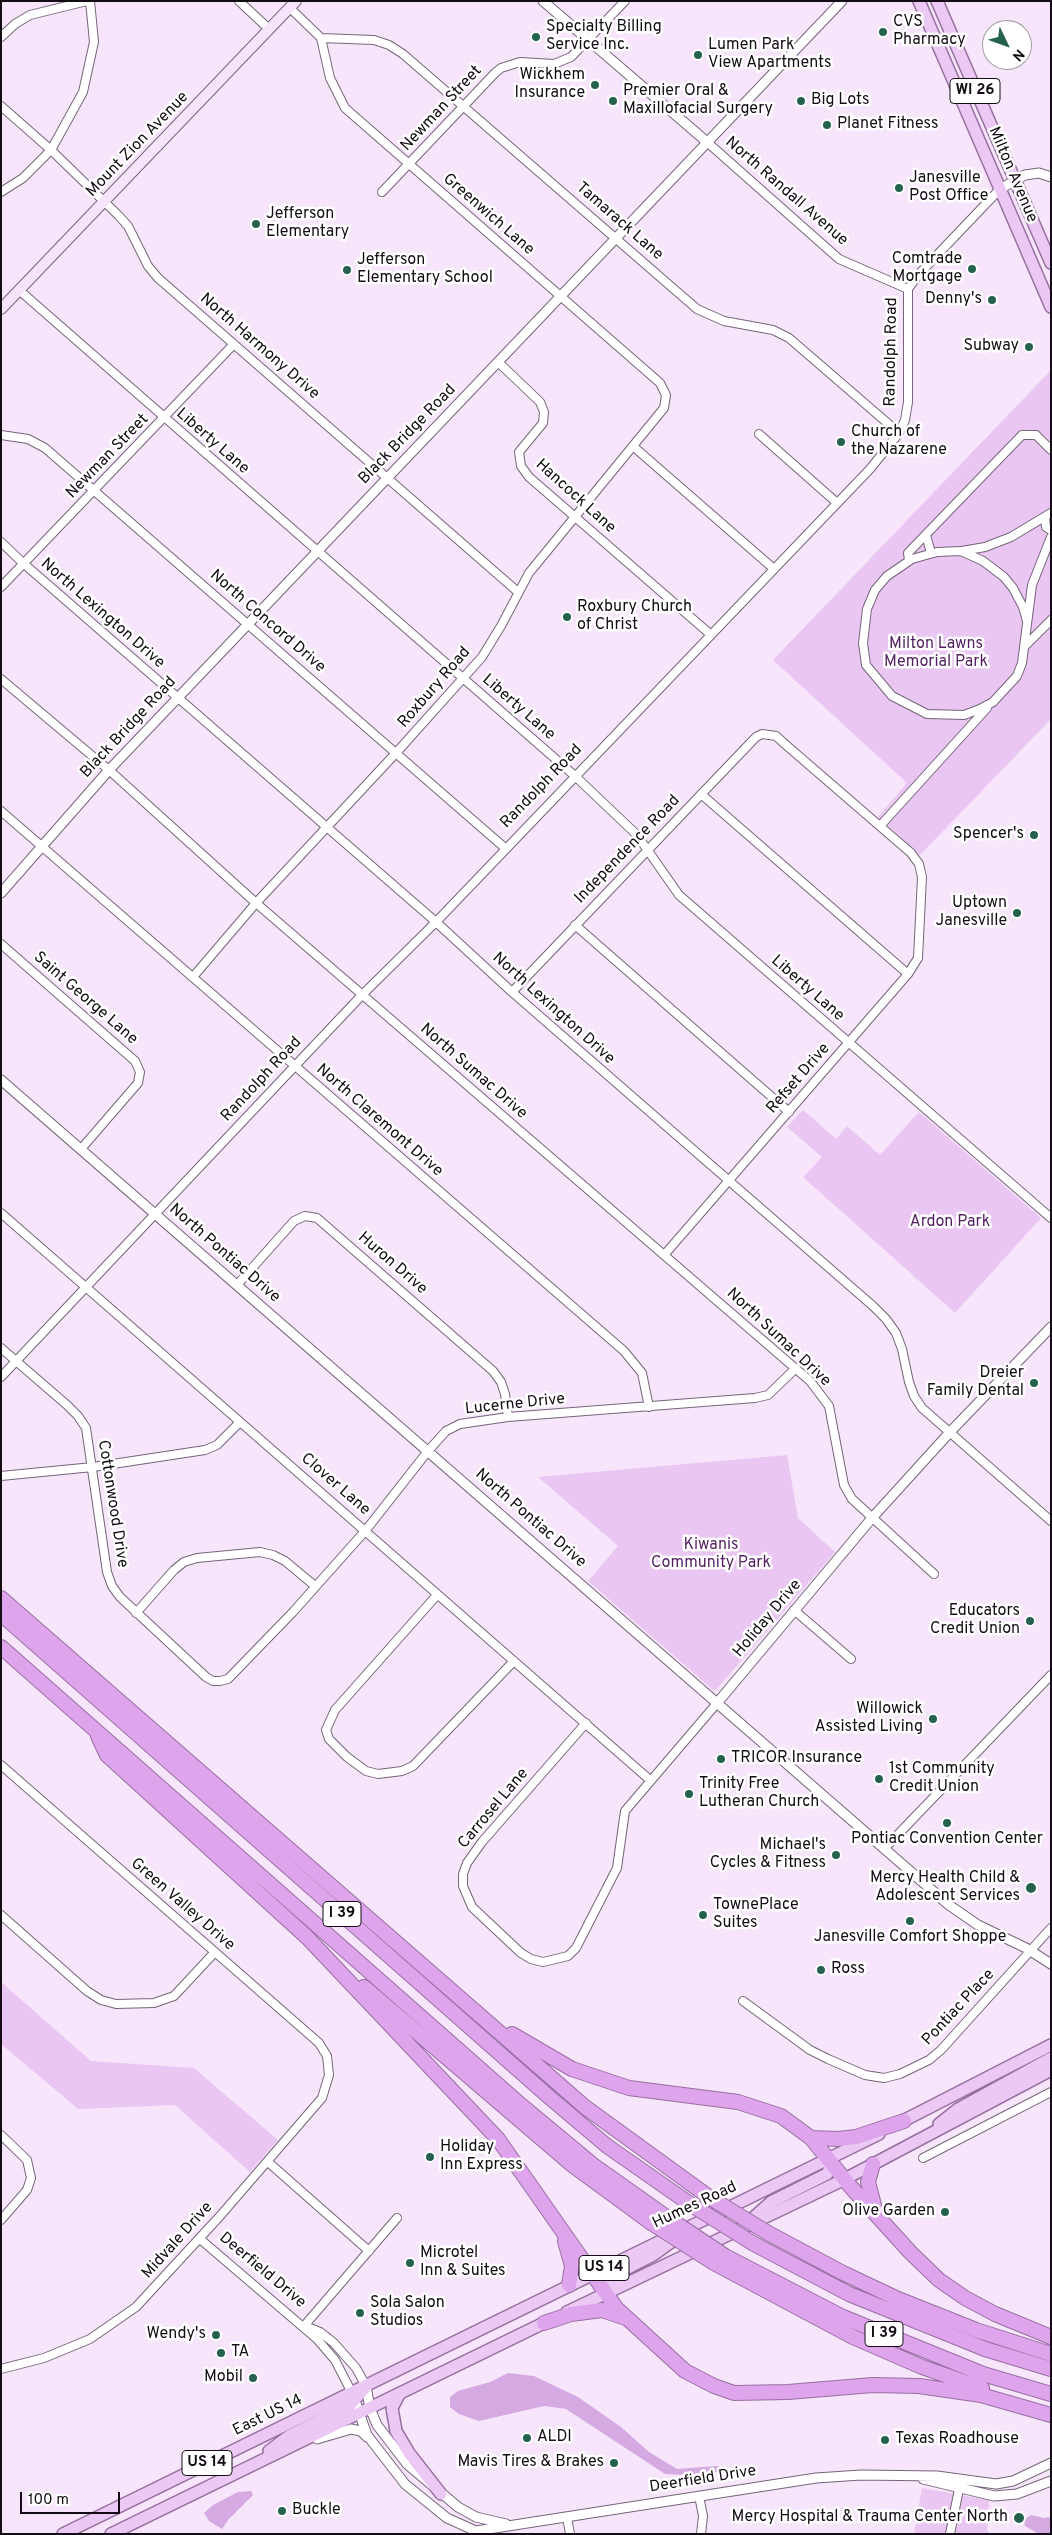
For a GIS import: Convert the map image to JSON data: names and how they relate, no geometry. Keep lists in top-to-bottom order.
{
  "streets": {
    "highway": ["I 39"],
    "main road": [
      "WI 26",
      "Mount Zion Avenue",
      "Milton Avenue",
      "Humes Road",
      "US 14",
      "East US 14"
    ],
    "street": [
      "Newman Street",
      "North Randall Avenue",
      "Greenwich Lane",
      "Tamarack Lane",
      "North Harmony Drive",
      "Randolph Road",
      "Black Bridge Road",
      "Liberty Lane",
      "Hancock Lane",
      "North Lexington Drive",
      "North Concord Drive",
      "Roxbury Road",
      "Independence Road",
      "Saint George Lane",
      "North Sumac Drive",
      "Refset Drive",
      "North Claremont Drive",
      "North Pontiac Drive",
      "Huron Drive",
      "Lucerne Drive",
      "Clover Lane",
      "Cottonwood Drive",
      "Holiday Drive",
      "Carrosel Lane",
      "Green Valley Drive",
      "Pontiac Place",
      "Midvale Drive",
      "Deerfield Drive"
    ]
  },
  "crossings": [
    ["Newman Street", "North Randall Avenue"],
    ["Newman Street", "Greenwich Lane"],
    ["Newman Street", "Tamarack Lane"],
    ["Newman Street", "North Harmony Drive"],
    ["Newman Street", "Liberty Lane"],
    ["Newman Street", "North Lexington Drive"],
    ["Newman Street", "North Concord Drive"],
    ["Mount Zion Avenue", "North Harmony Drive"],
    ["Mount Zion Avenue", "Liberty Lane"],
    ["Milton Avenue", "Randolph Road"],
    ["North Randall Avenue", "Randolph Road"],
    ["North Randall Avenue", "Black Bridge Road"],
    ["Greenwich Lane", "Tamarack Lane"],
    ["Greenwich Lane", "Black Bridge Road"],
    ["Greenwich Lane", "Roxbury Road"],
    ["Tamarack Lane", "Randolph Road"],
    ["Tamarack Lane", "Black Bridge Road"],
    ["North Harmony Drive", "Black Bridge Road"],
    ["North Harmony Drive", "Roxbury Road"],
    ["Randolph Road", "Liberty Lane"],
    ["Randolph Road", "Hancock Lane"],
    ["Randolph Road", "North Lexington Drive"],
    ["Randolph Road", "North Concord Drive"],
    ["Randolph Road", "North Sumac Drive"],
    ["Randolph Road", "North Claremont Drive"],
    ["Randolph Road", "North Pontiac Drive"],
    ["Randolph Road", "Clover Lane"],
    ["Randolph Road", "Cottonwood Drive"],
    ["Black Bridge Road", "Liberty Lane"],
    ["Black Bridge Road", "Hancock Lane"],
    ["Black Bridge Road", "North Lexington Drive"],
    ["Black Bridge Road", "North Concord Drive"],
    ["Black Bridge Road", "North Sumac Drive"],
    ["Black Bridge Road", "North Claremont Drive"],
    ["Liberty Lane", "Roxbury Road"],
    ["Liberty Lane", "Independence Road"],
    ["Liberty Lane", "Refset Drive"],
    ["Hancock Lane", "Roxbury Road"],
    ["North Lexington Drive", "Roxbury Road"],
    ["North Lexington Drive", "Independence Road"],
    ["North Lexington Drive", "Refset Drive"],
    ["North Lexington Drive", "Holiday Drive"],
    ["North Concord Drive", "Roxbury Road"],
    ["Roxbury Road", "North Sumac Drive"],
    ["Roxbury Road", "North Claremont Drive"],
    ["Independence Road", "Refset Drive"],
    ["Saint George Lane", "North Pontiac Drive"],
    ["North Sumac Drive", "Refset Drive"],
    ["North Sumac Drive", "Lucerne Drive"],
    ["North Sumac Drive", "Holiday Drive"],
    ["North Claremont Drive", "Lucerne Drive"],
    ["North Pontiac Drive", "Huron Drive"],
    ["North Pontiac Drive", "Lucerne Drive"],
    ["North Pontiac Drive", "Holiday Drive"],
    ["North Pontiac Drive", "Pontiac Place"],
    ["Huron Drive", "Lucerne Drive"],
    ["Lucerne Drive", "Clover Lane"],
    ["Lucerne Drive", "Cottonwood Drive"],
    ["Clover Lane", "Holiday Drive"],
    ["Clover Lane", "Carrosel Lane"],
    ["Holiday Drive", "Carrosel Lane"],
    ["Green Valley Drive", "Midvale Drive"],
    ["Humes Road", "Deerfield Drive"],
    ["Humes Road", "East US 14"],
    ["Midvale Drive", "Deerfield Drive"],
    ["US 14", "Deerfield Drive"],
    ["Deerfield Drive", "East US 14"]
  ],
  "parks": ["Milton Lawns Memorial Park", "Ardon Park", "Kiwanis Community Park"],
  "places": [
    "CVS Pharmacy",
    "Specialty Billing Service Inc.",
    "Lumen Park View Apartments",
    "Wickhem Insurance",
    "Premier Oral & Maxillofacial Surgery",
    "Big Lots",
    "Planet Fitness",
    "Janesville Post Office",
    "Jefferson Elementary",
    "Comtrade Mortgage",
    "Jefferson Elementary School",
    "Denny's",
    "Subway",
    "Church of the Nazarene",
    "Roxbury Church of Christ",
    "Spencer's",
    "Uptown Janesville",
    "Dreier Family Dental",
    "Educators Credit Union",
    "Willowick Assisted Living",
    "TRICOR Insurance",
    "1st Community Credit Union",
    "Trinity Free Lutheran Church",
    "Pontiac Convention Center",
    "Michael's Cycles & Fitness",
    "Mercy Health Child & Adolescent Services",
    "TownePlace Suites",
    "Janesville Comfort Shoppe",
    "Ross",
    "Holiday Inn Express",
    "Olive Garden",
    "Microtel Inn & Suites",
    "Sola Salon Studios",
    "Wendy's",
    "TA",
    "Mobil",
    "ALDI",
    "Texas Roadhouse",
    "Mavis Tires & Brakes",
    "Buckle",
    "Mercy Hospital & Trauma Center North"
  ],
  "scale_bar": "100 m",
  "north": "bottom right"
}
